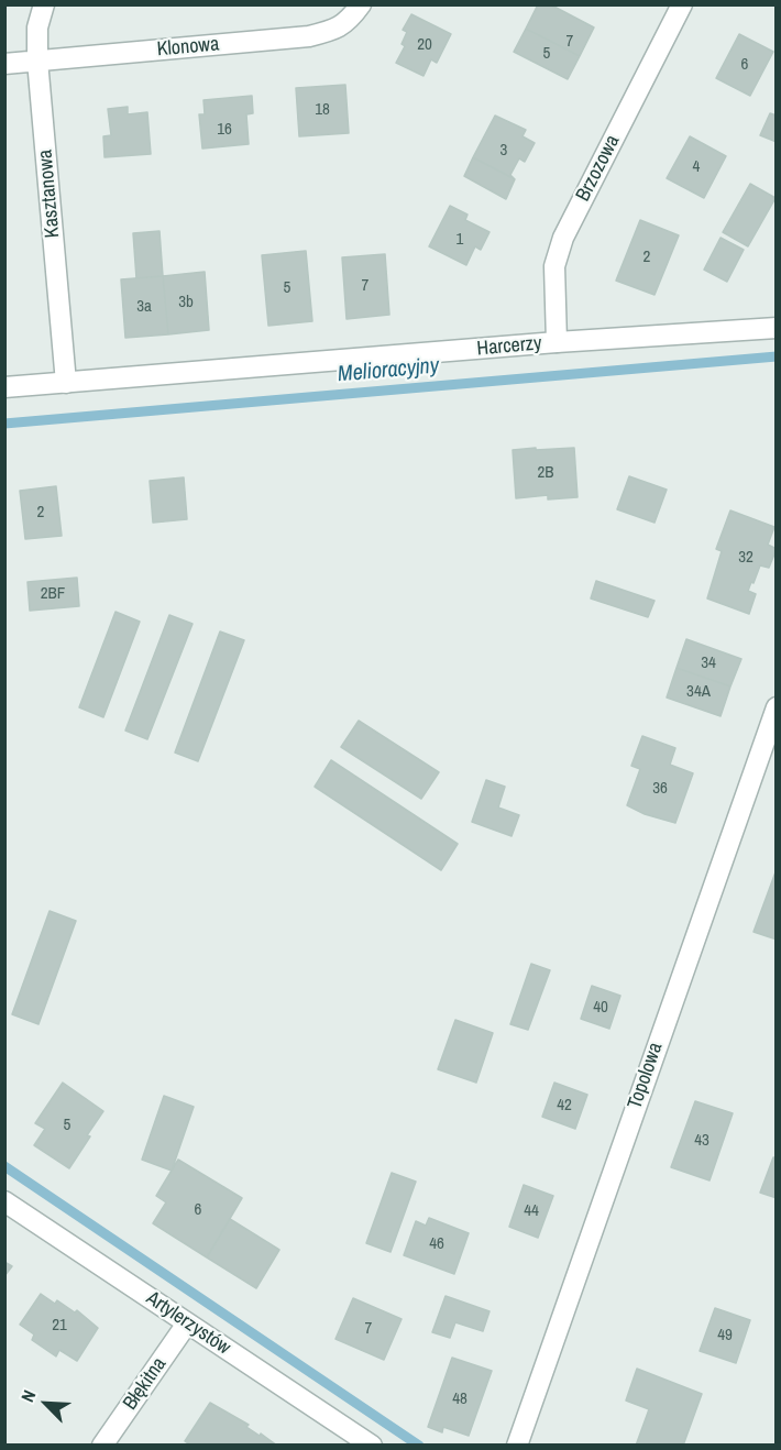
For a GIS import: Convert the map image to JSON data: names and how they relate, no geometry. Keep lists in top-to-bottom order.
{
  "streets": {
    "street": [
      "Klonowa",
      "Brzozowa",
      "Kasztanowa",
      "Harcerzy",
      "Topolowa",
      "Artylerzystów",
      "Błękitna"
    ]
  },
  "crossings": [
    ["Klonowa", "Kasztanowa"],
    ["Brzozowa", "Harcerzy"],
    ["Kasztanowa", "Harcerzy"],
    ["Artylerzystów", "Błękitna"]
  ],
  "water": ["Melioracyjny"],
  "house_numbers": [
    "7",
    "20",
    "5",
    "6",
    "18",
    "16",
    "3",
    "4",
    "1",
    "2",
    "7",
    "5",
    "3b",
    "3a",
    "2B",
    "2",
    "32",
    "2BF",
    "34",
    "34A",
    "36",
    "40",
    "42",
    "5",
    "43",
    "6",
    "44",
    "46",
    "21",
    "7",
    "49",
    "48"
  ],
  "north": "top left"
}
